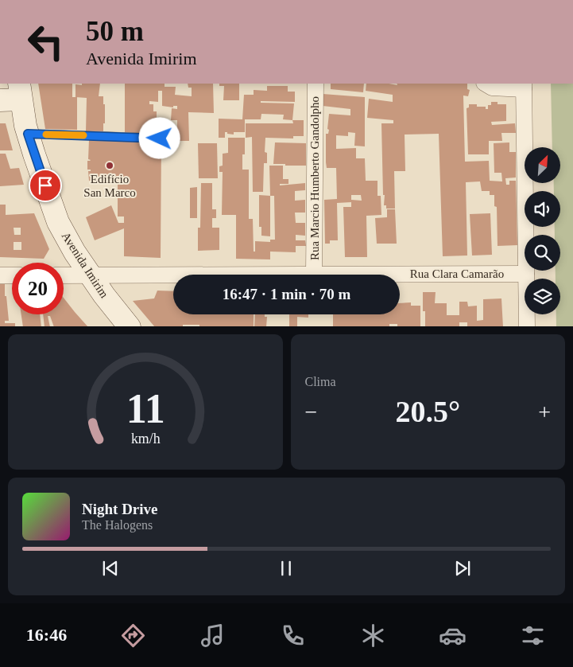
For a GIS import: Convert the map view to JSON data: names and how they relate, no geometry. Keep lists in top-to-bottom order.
{
  "streets": {
    "main road": ["Avenida Imirim"],
    "street": ["Rua Marcio Humberto Gandolpho", "Rua Clara Camarão"]
  },
  "crossings": [
    ["Rua Marcio Humberto Gandolpho", "Rua Clara Camarão"],
    ["Avenida Imirim", "Rua Clara Camarão"]
  ],
  "places": ["Edifício San Marco"],
  "north": "top right",
  "page": {
    "turn": ["50 m", "Avenida Imirim"],
    "limit": "20",
    "trip": "16:47 · 1 min · 70 m",
    "tile": "Clima",
    "heat": ["−", "20.5°", "+"],
    "song": ["Night Drive", "The Halogens"],
    "tabs": "16:46",
    "gauge": ["11", "km/h"]
  }
}
